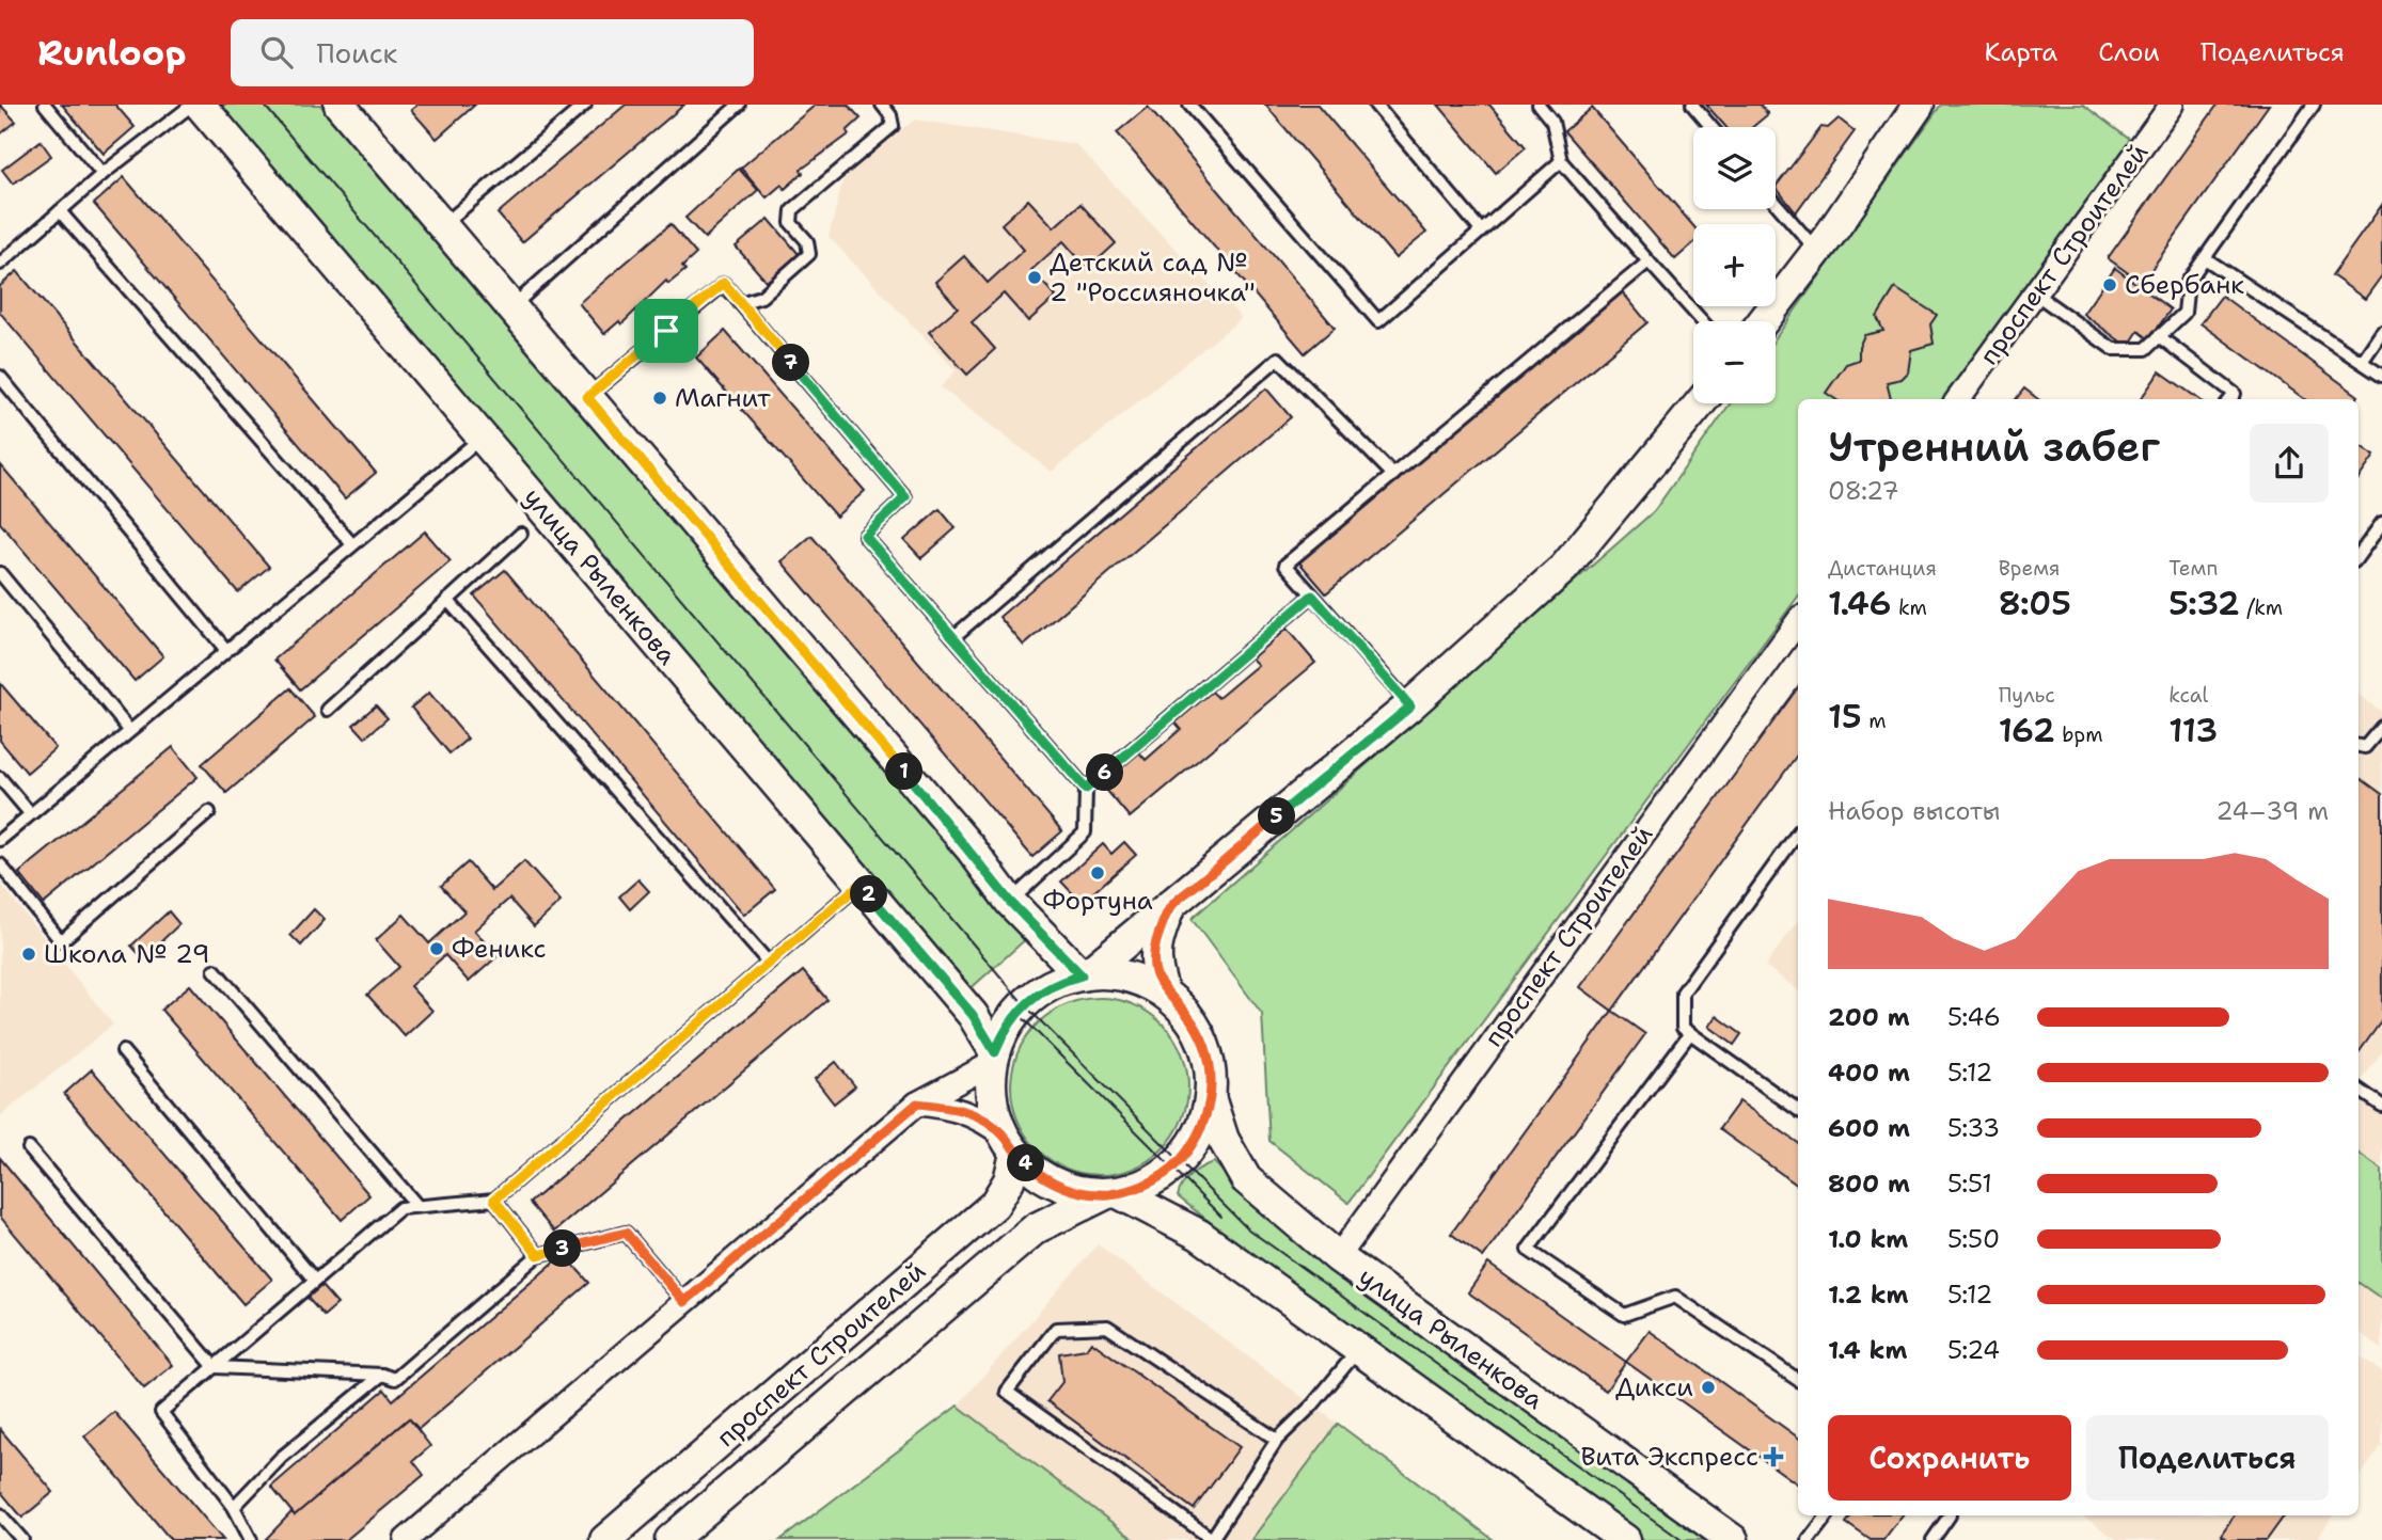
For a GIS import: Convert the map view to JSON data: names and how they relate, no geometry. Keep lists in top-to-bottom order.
{
  "streets": {
    "main road": ["проспект Строителей", "улица Рыленкова"]
  },
  "crossings": [
    ["проспект Строителей", "улица Рыленкова"]
  ],
  "places": {
    "other": [
      "Детский сад № 2 \"Россияночка\"",
      "Сбербанк",
      "Магнит",
      "Фортуна",
      "Феникс",
      "Школа № 29",
      "Дикси"
    ],
    "health": ["Вита Экспресс"]
  },
  "page": {
    "header": "Runloop",
    "search": "Поиск",
    "nav": ["Карта", "Слои", "Поделиться"],
    "map_buttons": ["+", "−"],
    "pins": [
      "7",
      "1",
      "6",
      "5",
      "2",
      "4",
      "3"
    ],
    "heading": ["Утренний забег", "08:27"],
    "stats": [
      ["Дистанция", "1.46 km"],
      ["Время", "8:05"],
      ["Темп", "5:32 /km"],
      ["15 m"],
      ["Пульс", "162 bpm"],
      ["kcal", "113"]
    ],
    "chart": ["Набор высоты", "24–39 m"],
    "list": [
      {
        "name": "200 m",
        "note": "5:46"
      },
      {
        "name": "400 m",
        "note": "5:12"
      },
      {
        "name": "600 m",
        "note": "5:33"
      },
      {
        "name": "800 m",
        "note": "5:51"
      },
      {
        "name": "1.0 km",
        "note": "5:50"
      },
      {
        "name": "1.2 km",
        "note": "5:12"
      },
      {
        "name": "1.4 km",
        "note": "5:24"
      }
    ],
    "buttons": ["Сохранить", "Поделиться"]
  }
}
